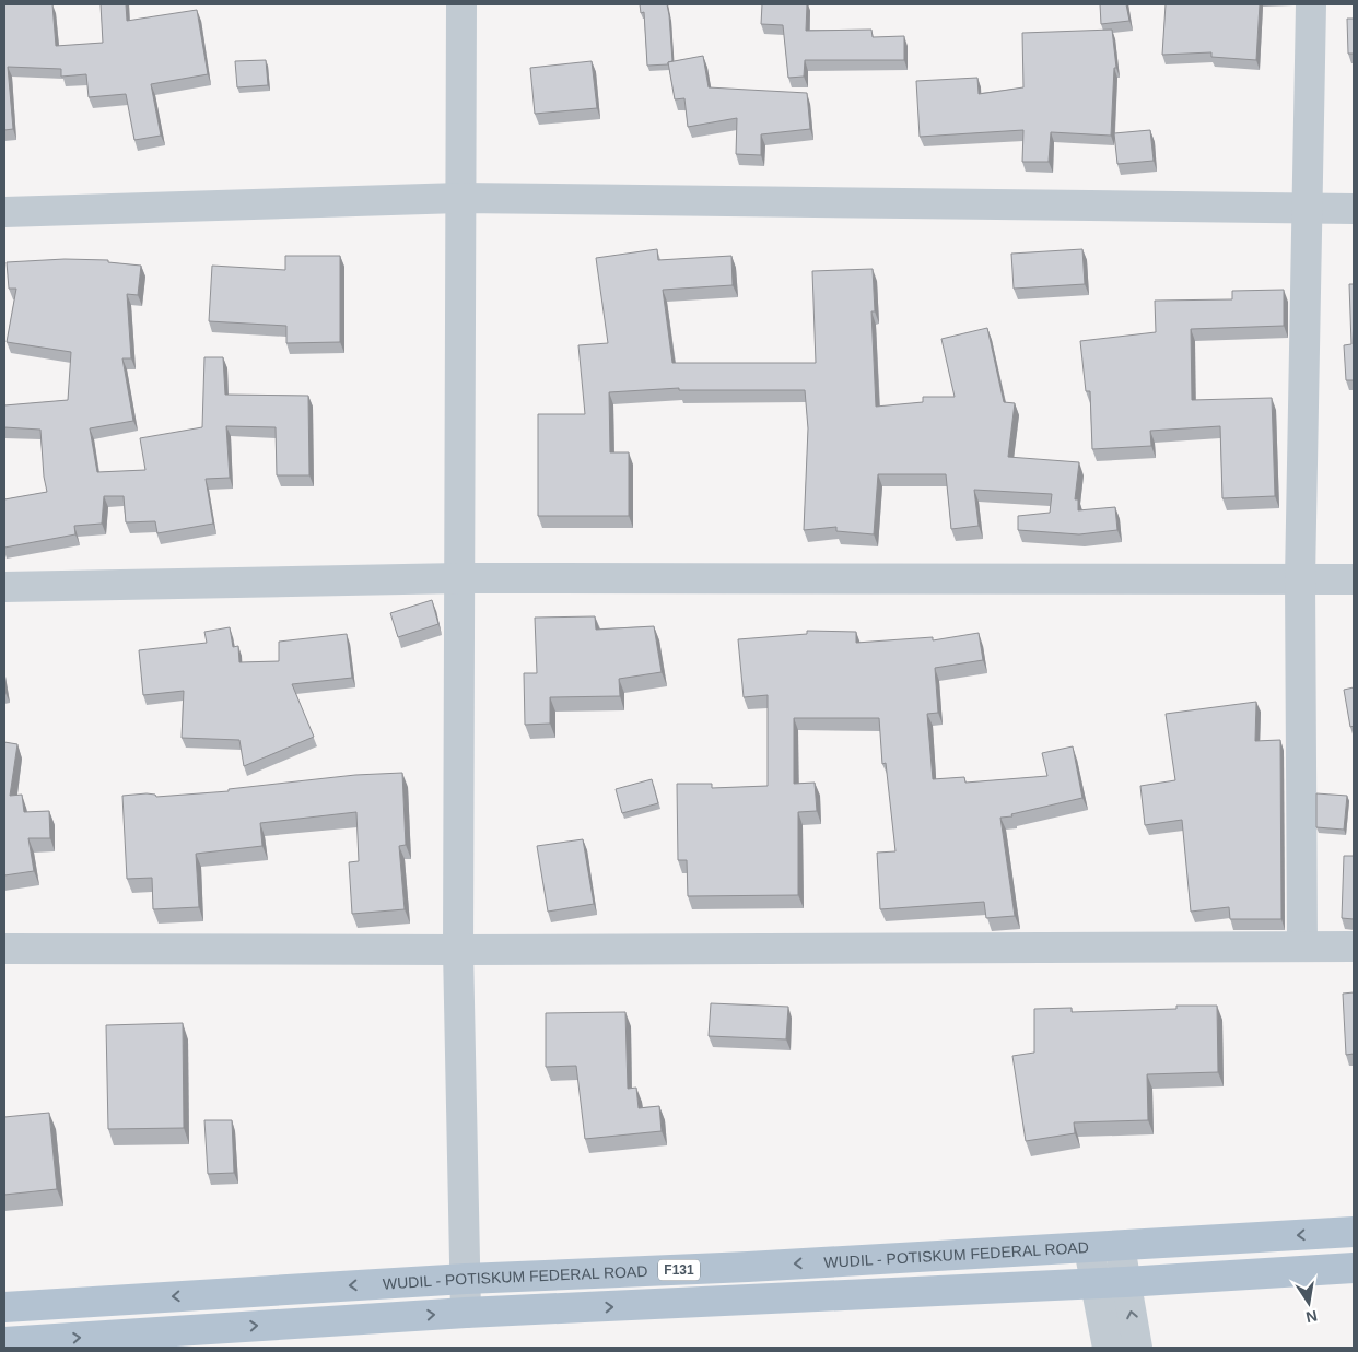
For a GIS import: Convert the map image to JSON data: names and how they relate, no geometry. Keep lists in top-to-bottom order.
{
  "streets": {
    "main road": ["WUDIL - POTISKUM FEDERAL ROAD", "F131"]
  },
  "north": "bottom"
}
